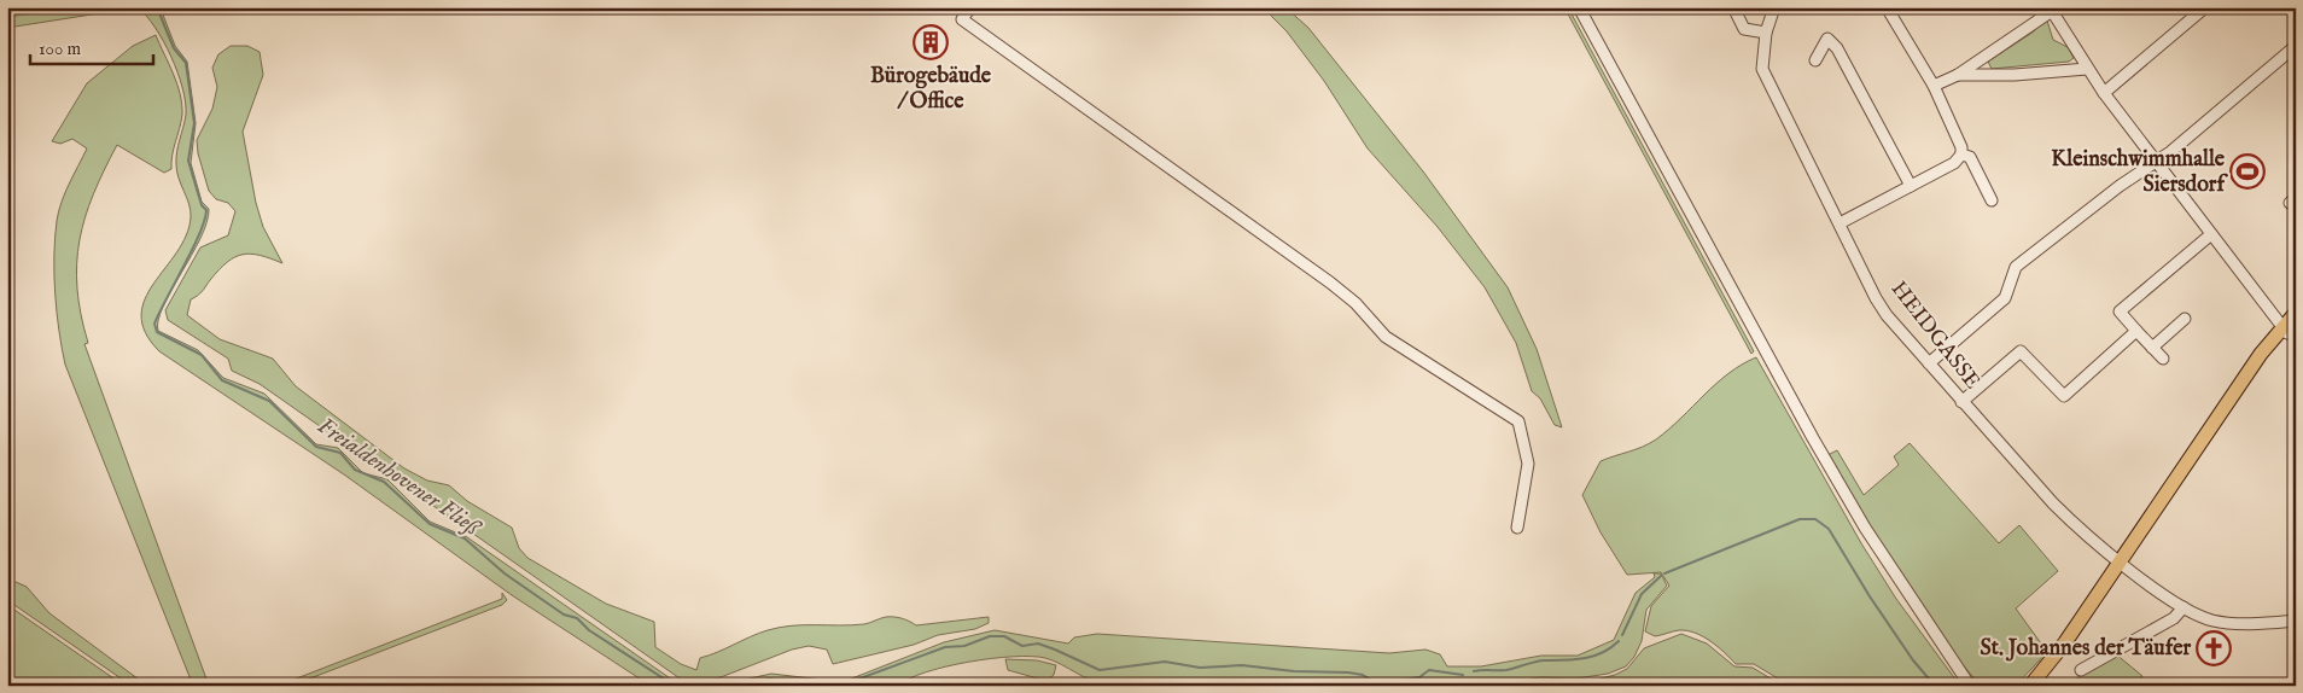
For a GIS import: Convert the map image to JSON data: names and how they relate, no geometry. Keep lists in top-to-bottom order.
{
  "streets": {
    "street": ["HEIDGASSE"]
  },
  "water": ["Freialdenhovener Fließ"],
  "places": {
    "building": ["Bürogebäude / Office"],
    "sports": ["Kleinschwimmhalle Siersdorf"],
    "church": ["St. Johannes der Täufer"]
  },
  "scale_bar": "100 m"
}
